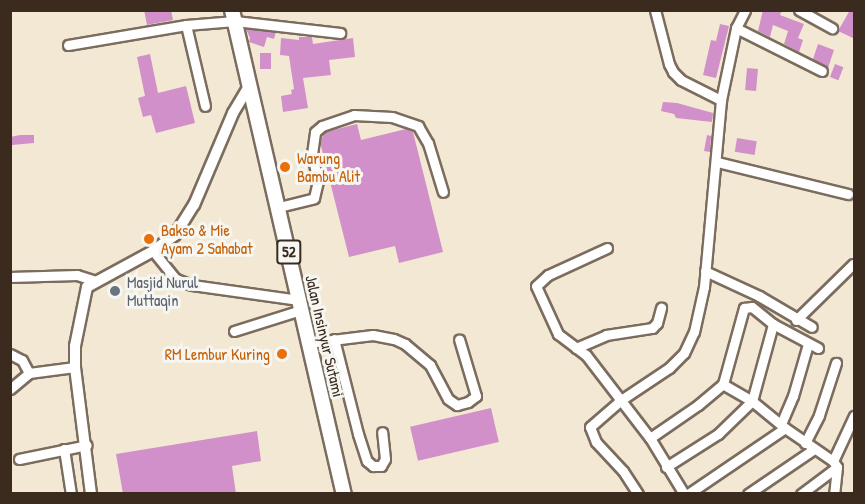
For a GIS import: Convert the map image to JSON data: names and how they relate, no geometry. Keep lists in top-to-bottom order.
{
  "streets": {
    "highway": ["52", "Jalan Insinyur Sutami"]
  },
  "places": [
    "Warung Bambu Alit",
    "Bakso & Mie Ayam 2 Sahabat",
    "Masjid Nurul Muttaqin",
    "RM Lembur Kuring"
  ]
}
